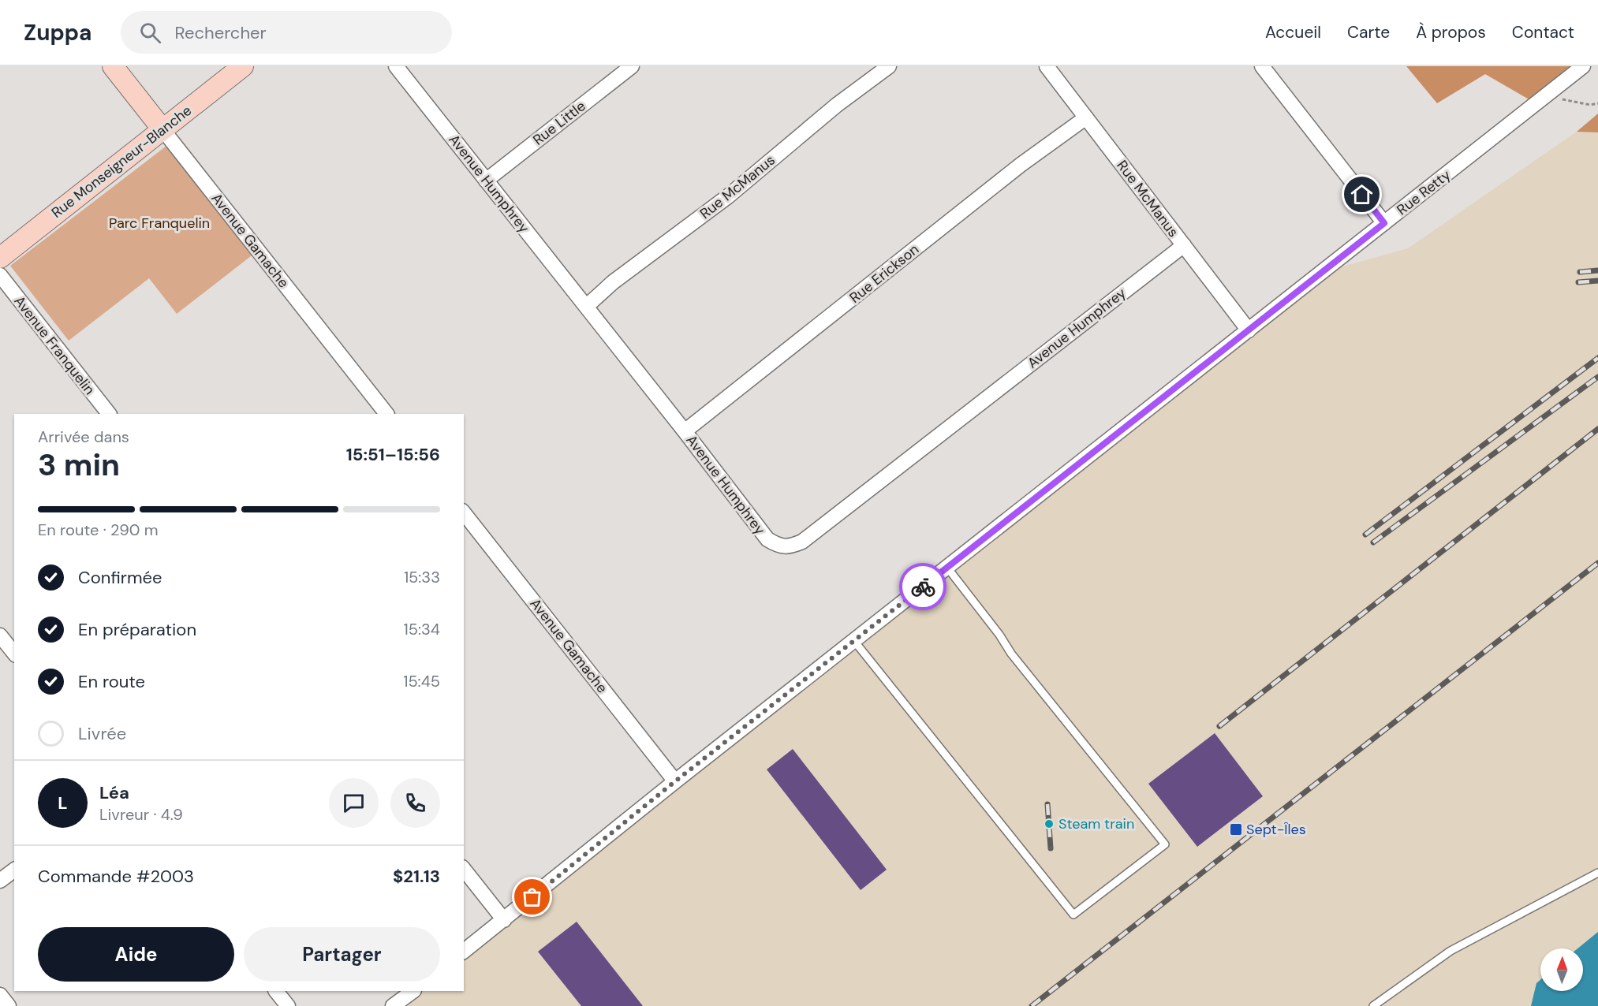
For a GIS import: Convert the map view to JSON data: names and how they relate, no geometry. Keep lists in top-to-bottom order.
{
  "streets": {
    "street": [
      "Rue Little",
      "Rue Monseigneur-Blanche",
      "Avenue Humphrey",
      "Rue McManus",
      "Rue Retty",
      "Avenue Gamache",
      "Rue Erickson",
      "Avenue Franquelin"
    ]
  },
  "crossings": [
    ["Rue Little", "Avenue Humphrey"],
    ["Rue Monseigneur-Blanche", "Avenue Gamache"],
    ["Avenue Humphrey", "Rue McManus"],
    ["Avenue Humphrey", "Rue Erickson"],
    ["Rue McManus", "Rue Retty"],
    ["Rue McManus", "Rue Erickson"],
    ["Rue Retty", "Avenue Gamache"]
  ],
  "parks": ["Parc Franquelin"],
  "places": {
    "other": ["Steam train"],
    "transit": ["Sept-Îles"]
  },
  "north": "top",
  "page": {
    "header": "Zuppa",
    "search": "Rechercher",
    "nav": [
      "Accueil",
      "Carte",
      "À propos",
      "Contact"
    ],
    "heading": ["3 min", "Arrivée dans", "15:51–15:56"],
    "panel": [
      "Léa",
      "Livreur · 4.9",
      "Commande #2003",
      "$21.13"
    ],
    "bar": "En route · 290 m",
    "list": [
      ["Confirmée", "15:33"],
      ["En préparation", "15:34"],
      ["En route", "15:45"],
      "Livrée"
    ],
    "round": "L",
    "buttons": ["Aide", "Partager"]
  }
}
